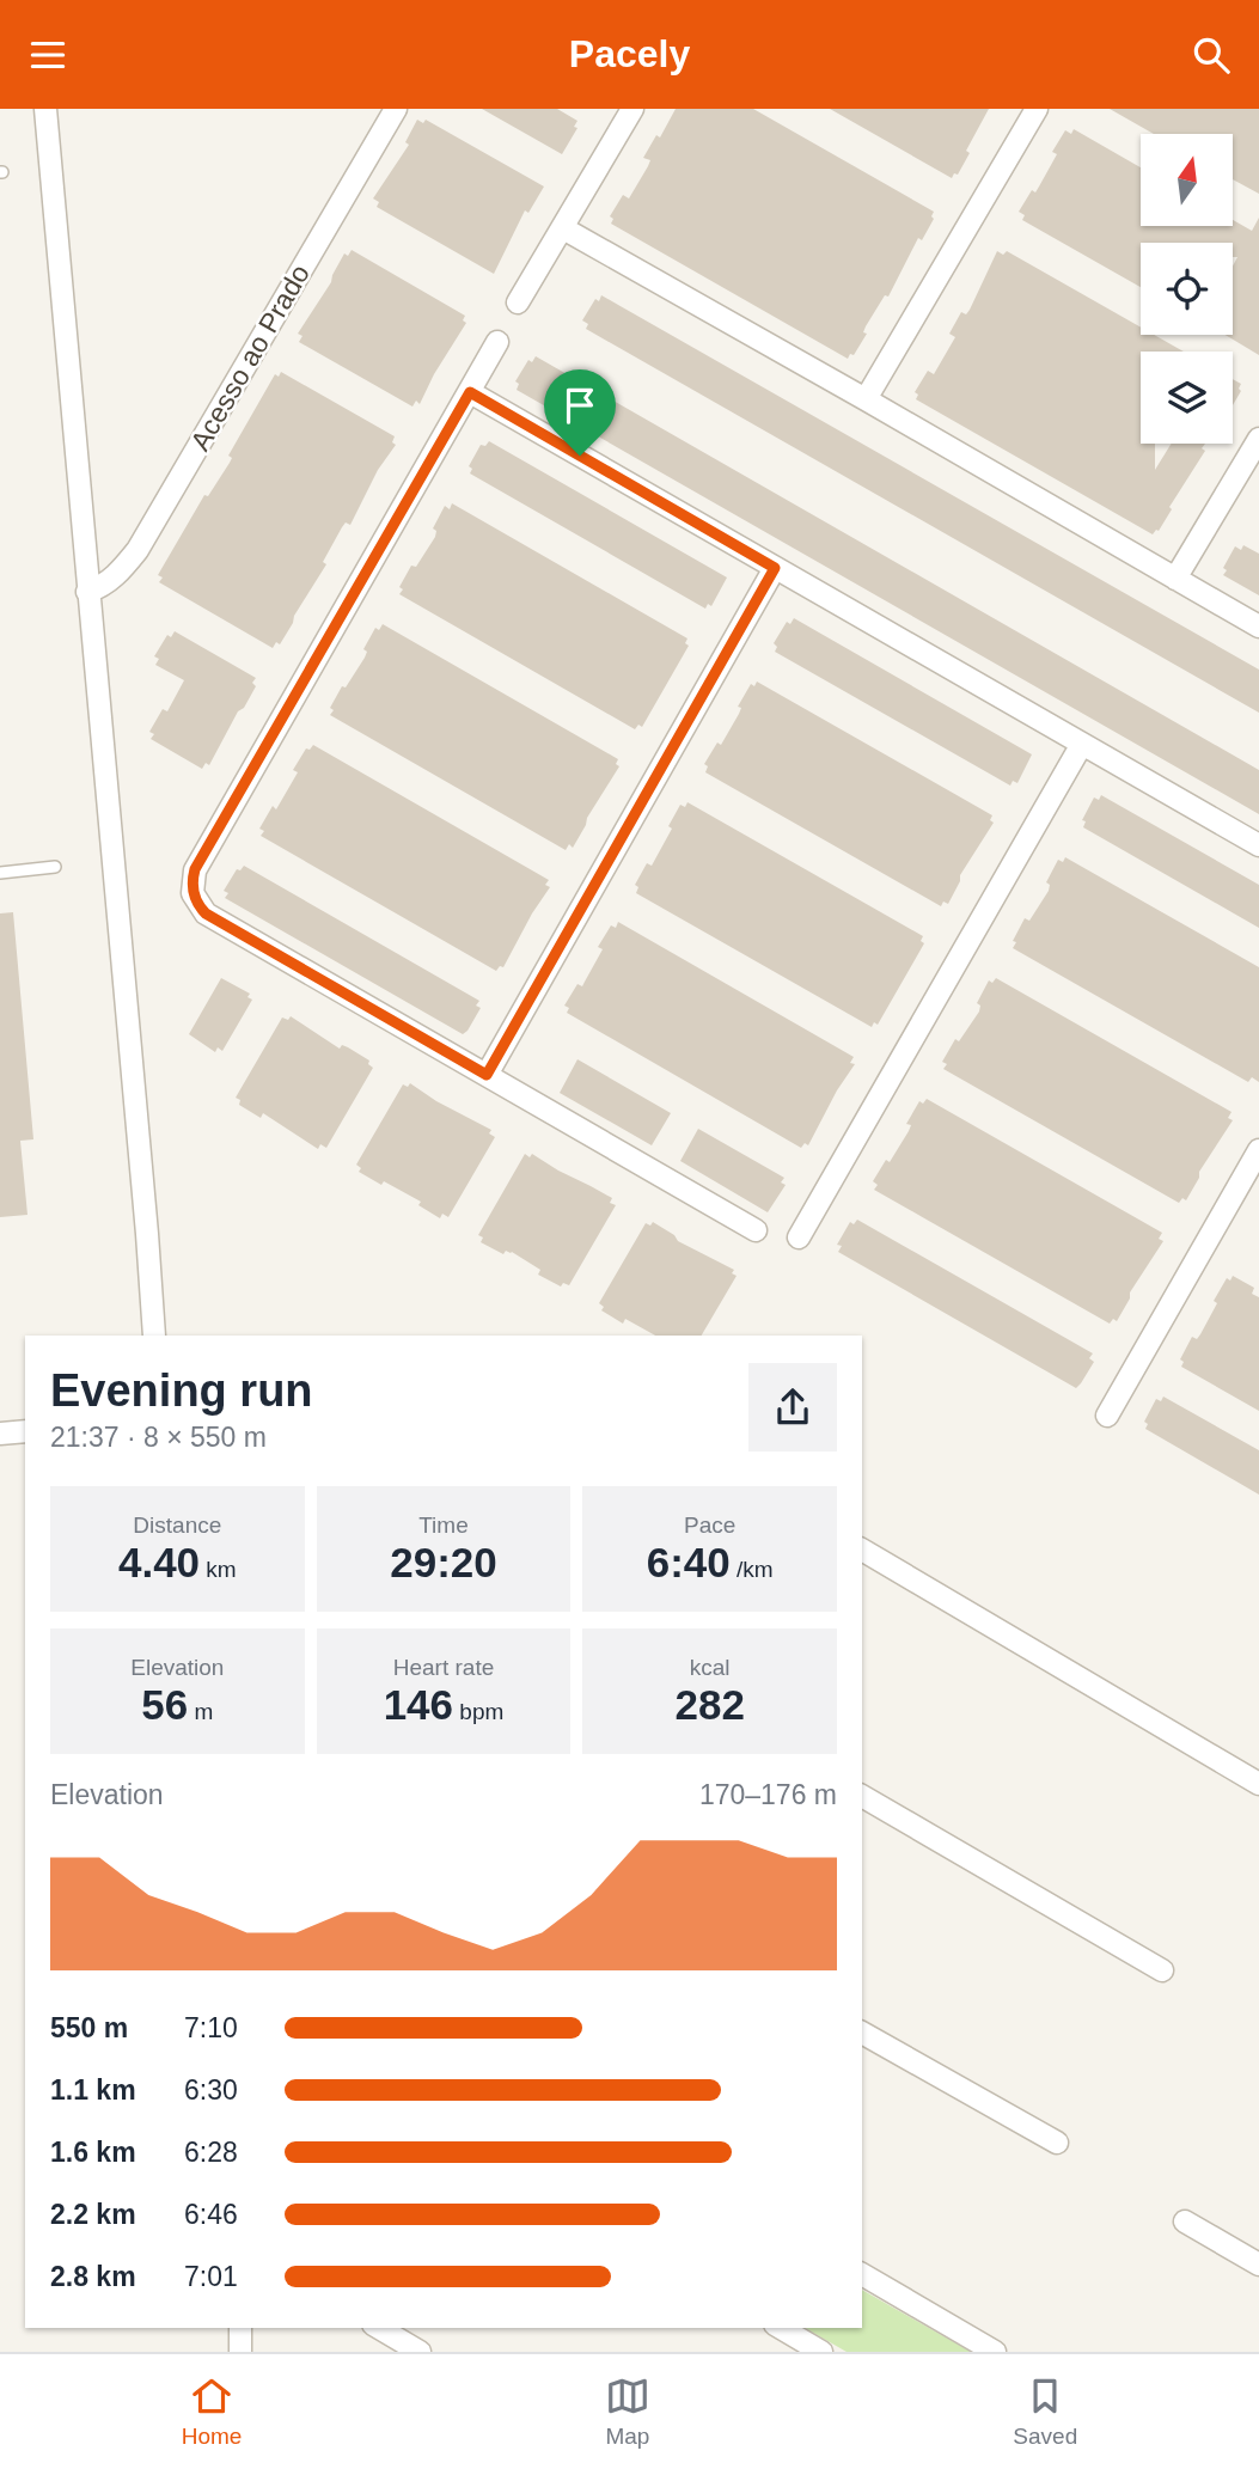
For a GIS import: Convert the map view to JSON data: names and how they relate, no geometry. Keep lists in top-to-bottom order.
{
  "streets": {
    "street": ["Acesso ao Prado"]
  },
  "north": "top",
  "page": {
    "header": "Pacely",
    "heading": ["Evening run", "21:37 · 8 × 550 m"],
    "stats": [
      ["Distance", "4.40 km"],
      ["Time", "29:20"],
      ["Pace", "6:40 /km"],
      ["Elevation", "56 m"],
      ["Heart rate", "146 bpm"],
      ["kcal", "282"]
    ],
    "chart": ["Elevation", "170–176 m"],
    "list": [
      {
        "name": "550 m",
        "note": "7:10"
      },
      {
        "name": "1.1 km",
        "note": "6:30"
      },
      {
        "name": "1.6 km",
        "note": "6:28"
      },
      {
        "name": "2.2 km",
        "note": "6:46"
      },
      {
        "name": "2.8 km",
        "note": "7:01"
      }
    ],
    "tabs": ["Home", "Map", "Saved"]
  }
}
